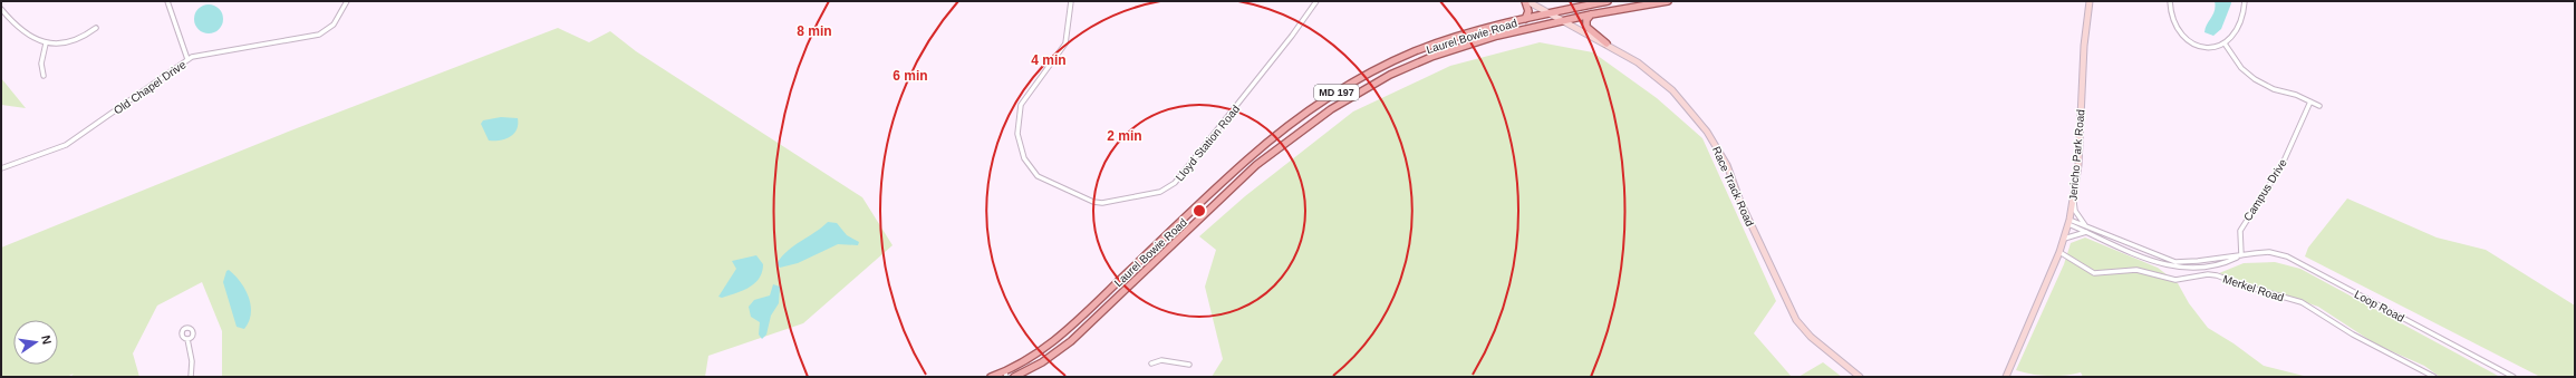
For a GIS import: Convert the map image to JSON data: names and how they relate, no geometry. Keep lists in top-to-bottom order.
{
  "streets": {
    "main road": ["Laurel Bowie Road", "MD 197"],
    "street": [
      "Old Chapel Drive",
      "Lloyd Station Road",
      "Jericho Park Road",
      "Race Track Road",
      "Campus Drive",
      "Merkel Road",
      "Loop Road"
    ]
  },
  "crossings": [
    ["Laurel Bowie Road", "Race Track Road"],
    ["Jericho Park Road", "Merkel Road"],
    ["Jericho Park Road", "Loop Road"],
    ["Campus Drive", "Loop Road"]
  ],
  "north": "right",
  "rings": [
    "8 min",
    "4 min",
    "6 min",
    "2 min"
  ]
}
